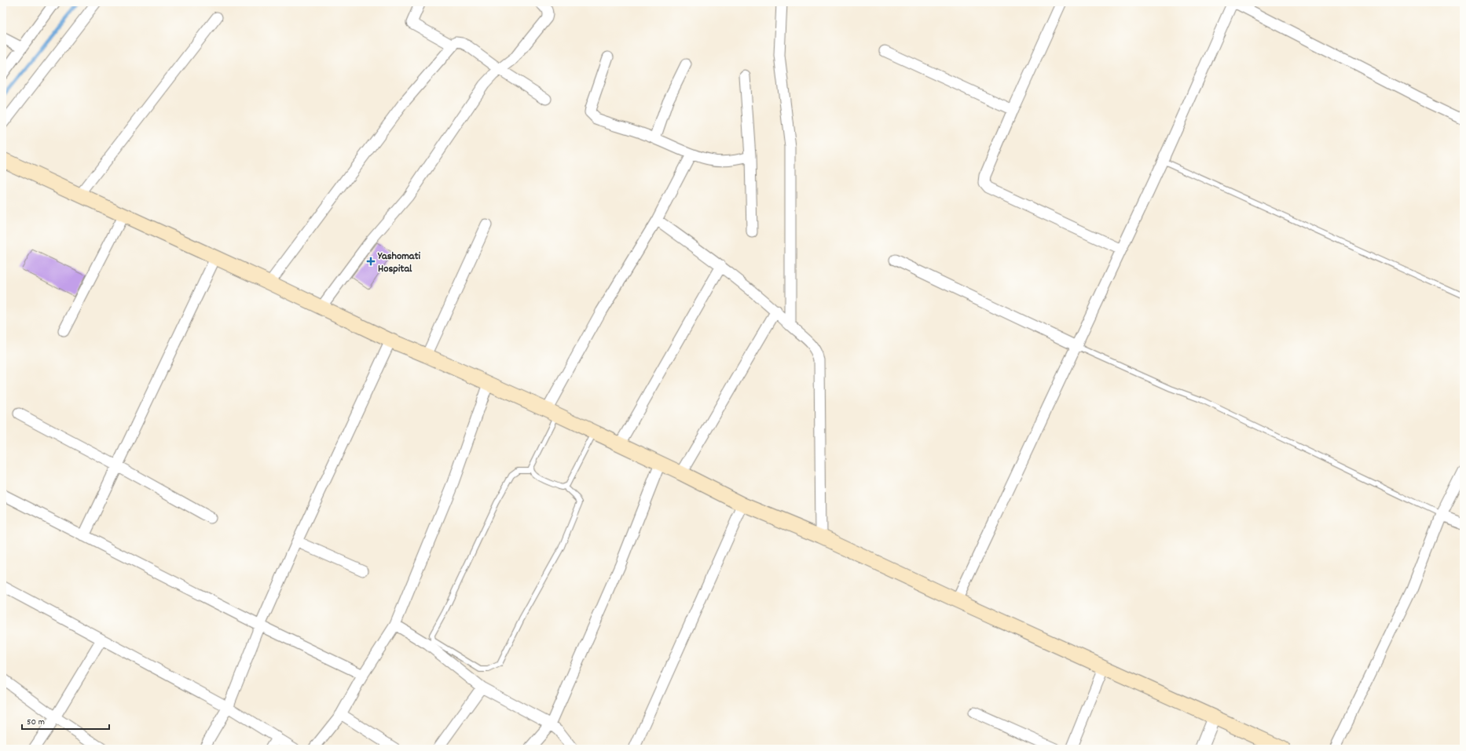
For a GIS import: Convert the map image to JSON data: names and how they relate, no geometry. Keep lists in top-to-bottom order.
{
  "places": {
    "health": ["Yashomati Hospital"]
  },
  "scale_bar": "50 m"
}
